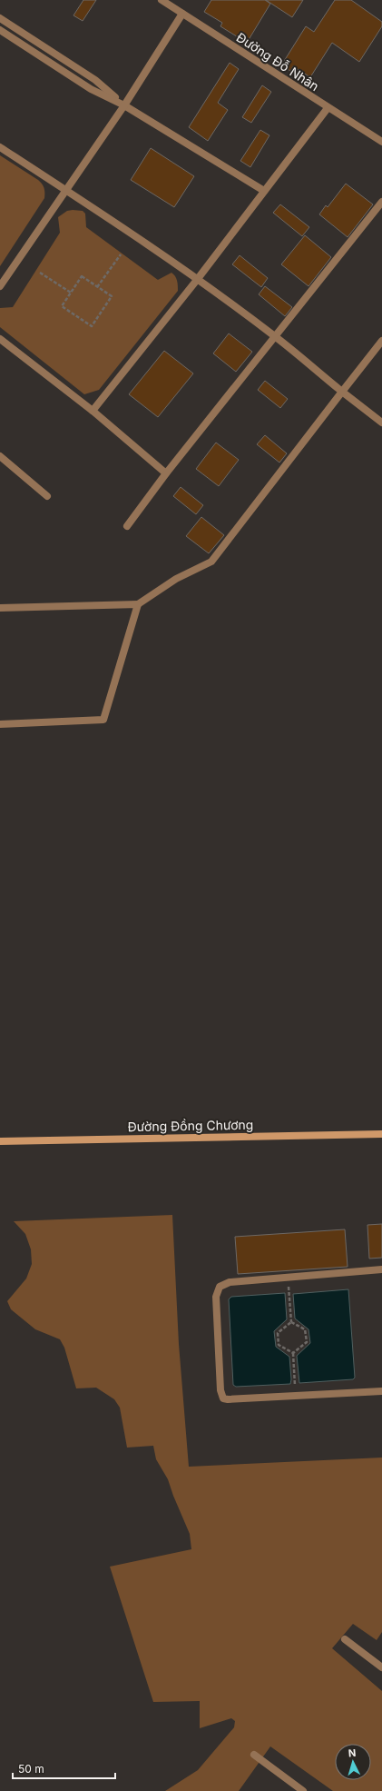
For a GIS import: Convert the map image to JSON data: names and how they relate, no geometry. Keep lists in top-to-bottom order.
{
  "streets": {
    "street": ["Đường Đỗ Nhân", "Đường Đồng Chương"]
  },
  "scale_bar": "50 m",
  "north": "top"
}
